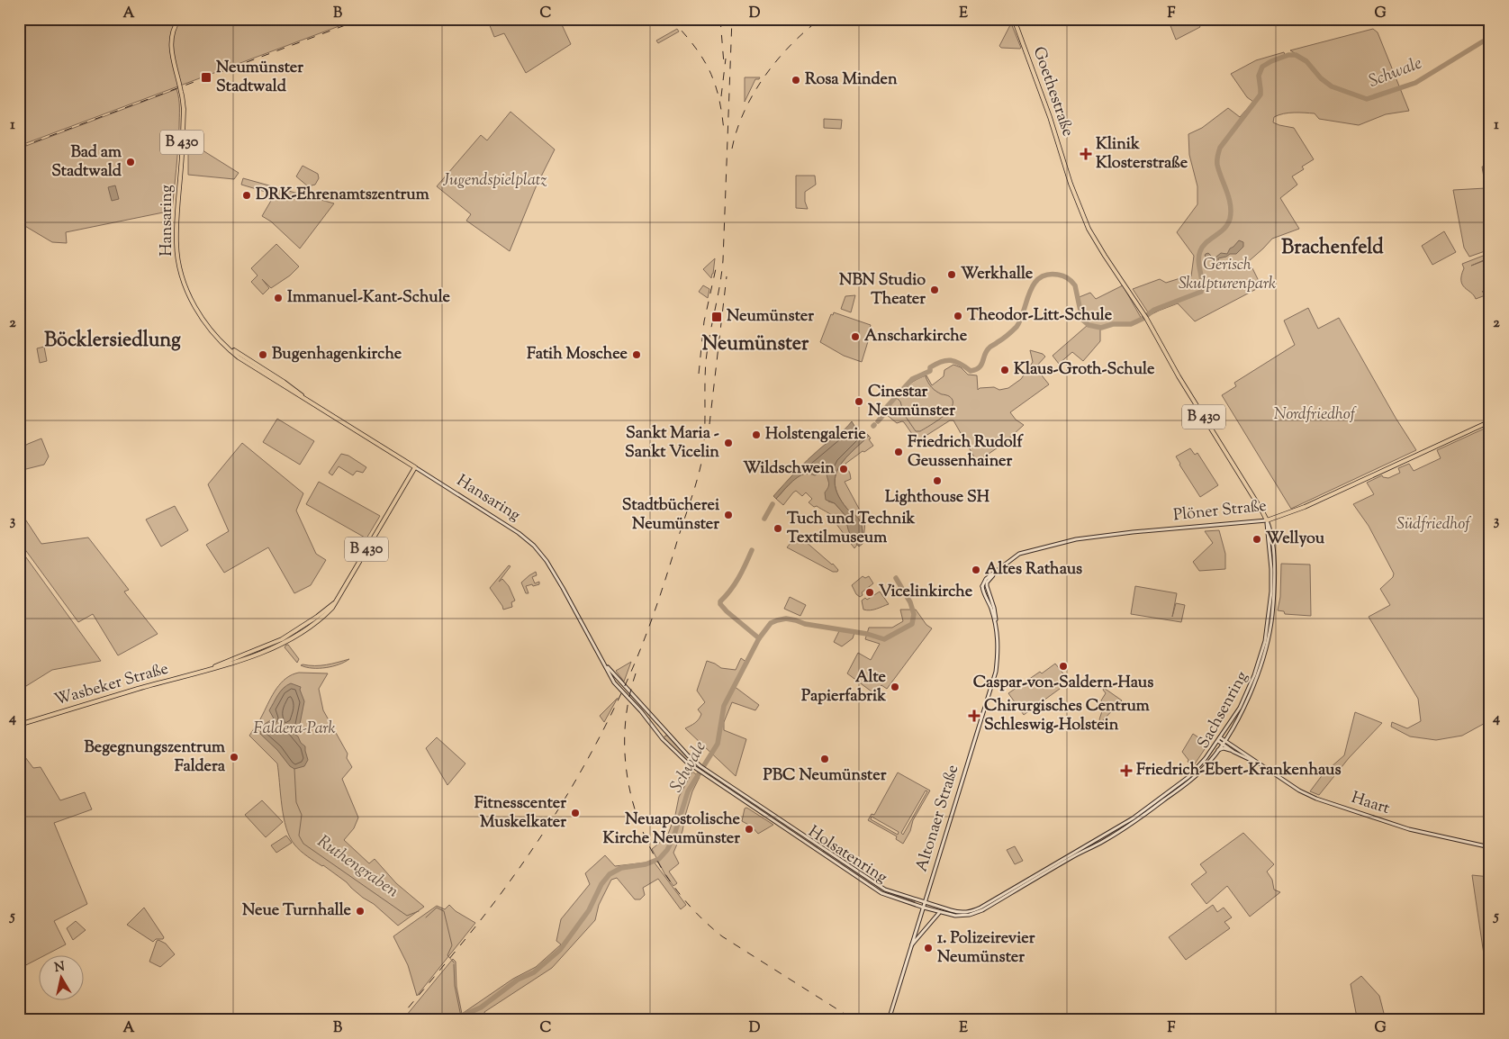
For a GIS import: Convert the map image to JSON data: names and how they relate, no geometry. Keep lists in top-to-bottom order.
{
  "streets": {
    "main road": [
      "Goethestraße",
      "B 430",
      "Hansaring",
      "Plöner Straße",
      "Wasbeker Straße",
      "Sachsenring",
      "Haart",
      "Altonaer Straße",
      "Holsatenring"
    ]
  },
  "crossings": [
    ["Goethestraße", "Plöner Straße"],
    ["Goethestraße", "Sachsenring"],
    ["B 430", "Hansaring"],
    ["B 430", "Wasbeker Straße"],
    ["Hansaring", "Holsatenring"],
    ["Plöner Straße", "Sachsenring"],
    ["Plöner Straße", "Altonaer Straße"],
    ["Sachsenring", "Haart"],
    ["Sachsenring", "Holsatenring"],
    ["Altonaer Straße", "Holsatenring"]
  ],
  "districts": ["Brachenfeld", "Böcklersiedlung", "Neumünster"],
  "water": ["Schwale", "Ruthengraben"],
  "parks": [
    "Jugendspielplatz",
    "Gerisch Skulpturenpark",
    "Nordfriedhof",
    "Südfriedhof",
    "Faldera-Park"
  ],
  "places": {
    "transit": ["Neumünster Stadtwald", "Neumünster"],
    "other": [
      "Rosa Minden",
      "Bad am Stadtwald",
      "DRK-Ehrenamtszentrum",
      "Werkhalle",
      "NBN Studio Theater",
      "Immanuel-Kant-Schule",
      "Theodor-Litt-Schule",
      "Anscharkirche",
      "Bugenhagenkirche",
      "Fatih Moschee",
      "Klaus-Groth-Schule",
      "Cinestar Neumünster",
      "Holstengalerie",
      "Sankt Maria - Sankt Vicelin",
      "Friedrich Rudolf Geussenhainer",
      "Wildschwein",
      "Lighthouse SH",
      "Stadtbücherei Neumünster",
      "Tuch und Technik Textilmuseum",
      "Wellyou",
      "Altes Rathaus",
      "Vicelinkirche",
      "Caspar-von-Saldern-Haus",
      "Alte Papierfabrik",
      "Begegnungszentrum Faldera",
      "PBC Neumünster",
      "Fitnesscenter Muskelkater",
      "Neuapostolische Kirche Neumünster",
      "Neue Turnhalle",
      "1. Polizeirevier Neumünster"
    ],
    "health": ["Klinik Klosterstraße", "Chirurgisches Centrum Schleswig-Holstein", "Friedrich-Ebert-Krankenhaus"]
  },
  "north": "top",
  "grid": {
    "columns": [
      "A",
      "B",
      "C",
      "D",
      "E",
      "F",
      "G"
    ],
    "rows": [
      "1",
      "2",
      "3",
      "4",
      "5"
    ]
  }
}
